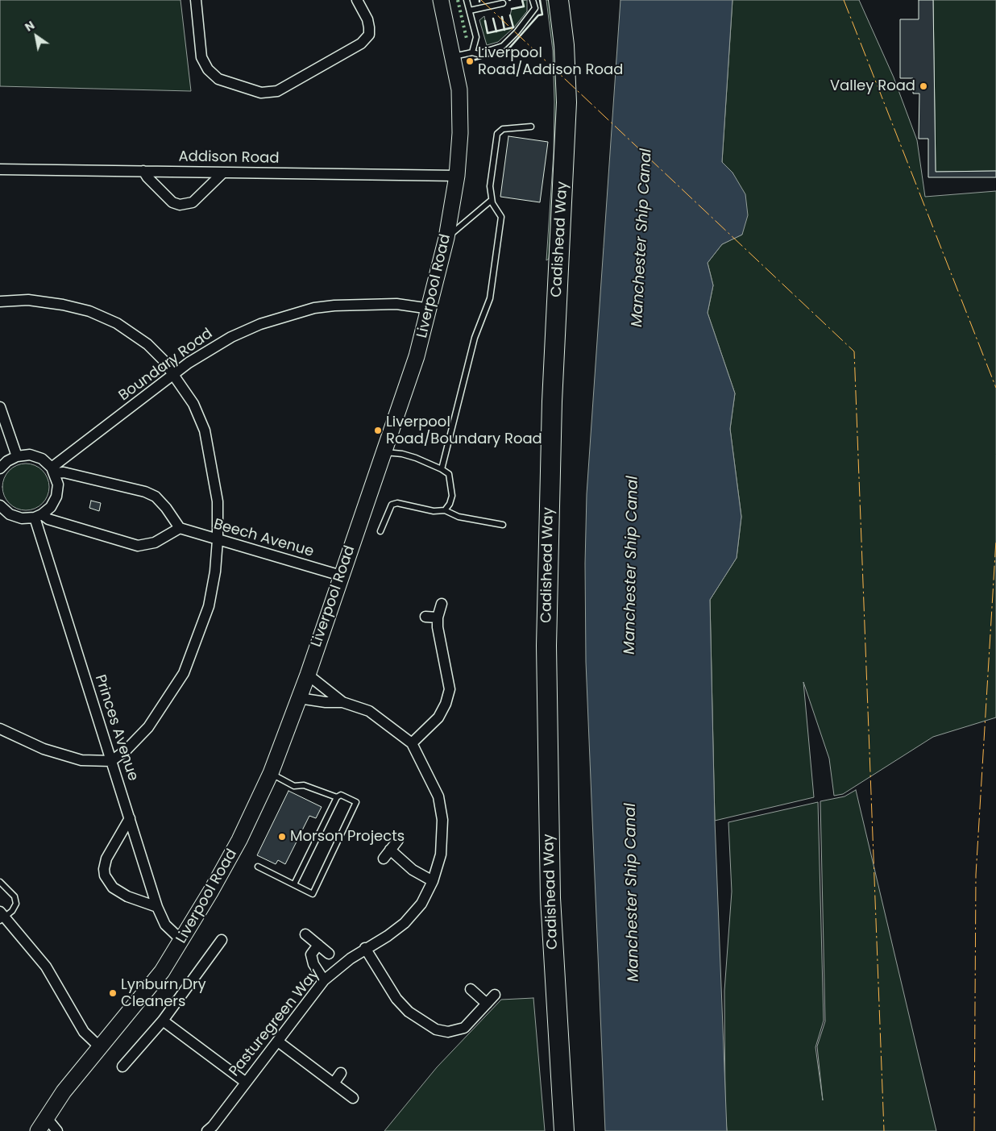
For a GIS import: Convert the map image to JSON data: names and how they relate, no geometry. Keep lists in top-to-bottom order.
{
  "streets": {
    "highway": ["Cadishead Way"],
    "main road": ["Liverpool Road"],
    "street": [
      "Addison Road",
      "Boundary Road",
      "Beech Avenue",
      "Princes Avenue",
      "Pasturegreen Way"
    ]
  },
  "crossings": [
    ["Addison Road", "Liverpool Road"],
    ["Liverpool Road", "Boundary Road"],
    ["Liverpool Road", "Beech Avenue"],
    ["Liverpool Road", "Princes Avenue"],
    ["Liverpool Road", "Pasturegreen Way"]
  ],
  "water": ["Manchester Ship Canal"],
  "places": [
    "Liverpool Road/Addison Road",
    "Valley Road",
    "Liverpool Road/Boundary Road",
    "Morson Projects",
    "Lynburn Dry Cleaners"
  ],
  "north": "top left"
}
